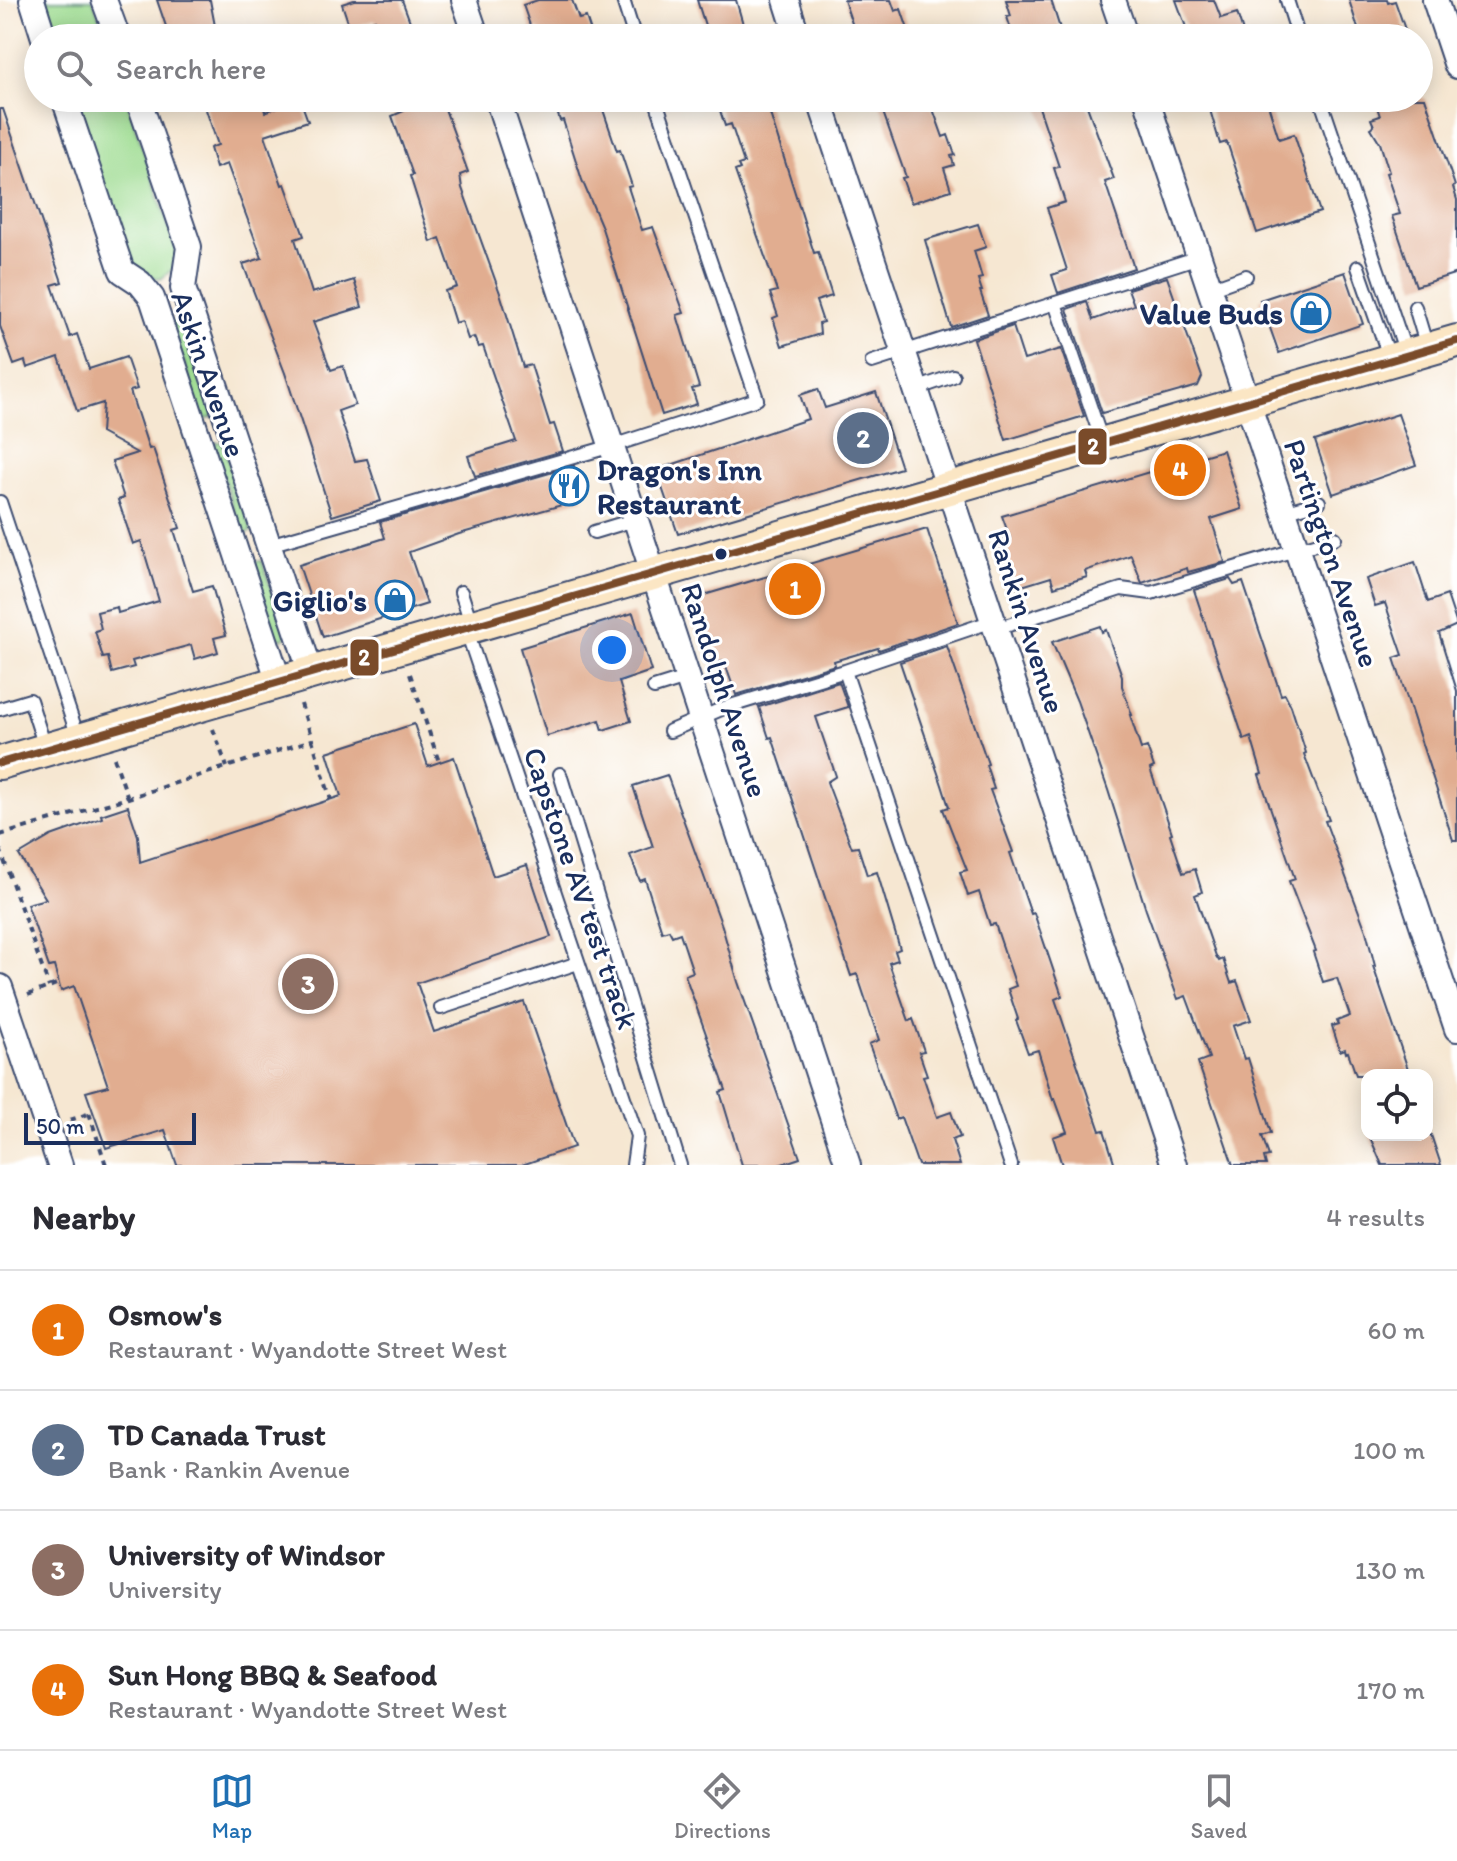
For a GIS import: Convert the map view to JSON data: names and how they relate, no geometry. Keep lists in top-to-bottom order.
{
  "streets": {
    "street": [
      "Askin Avenue",
      "Partington Avenue",
      "Rankin Avenue",
      "Randolph Avenue"
    ],
    "lane": ["Capstone AV test track"]
  },
  "places": {
    "shop": ["Value Buds", "Giglio's"],
    "restaurant": ["Dragon's Inn Restaurant"]
  },
  "lines": ["transit line 2"],
  "scale_bar": "50 m",
  "page": {
    "search": "Search here",
    "pins": [
      "2",
      "4",
      "1",
      "3"
    ],
    "scale": "50 m",
    "heading": ["Nearby", "4 results"],
    "list": [
      {
        "mark": "1",
        "name": "Osmow's",
        "note": "Restaurant · Wyandotte Street West",
        "value": "60 m"
      },
      {
        "mark": "2",
        "name": "TD Canada Trust",
        "note": "Bank · Rankin Avenue",
        "value": "100 m"
      },
      {
        "mark": "3",
        "name": "University of Windsor",
        "note": "University",
        "value": "130 m"
      },
      {
        "mark": "4",
        "name": "Sun Hong BBQ & Seafood",
        "note": "Restaurant · Wyandotte Street West",
        "value": "170 m"
      }
    ],
    "nav": ["Map", "Directions", "Saved"]
  }
}
